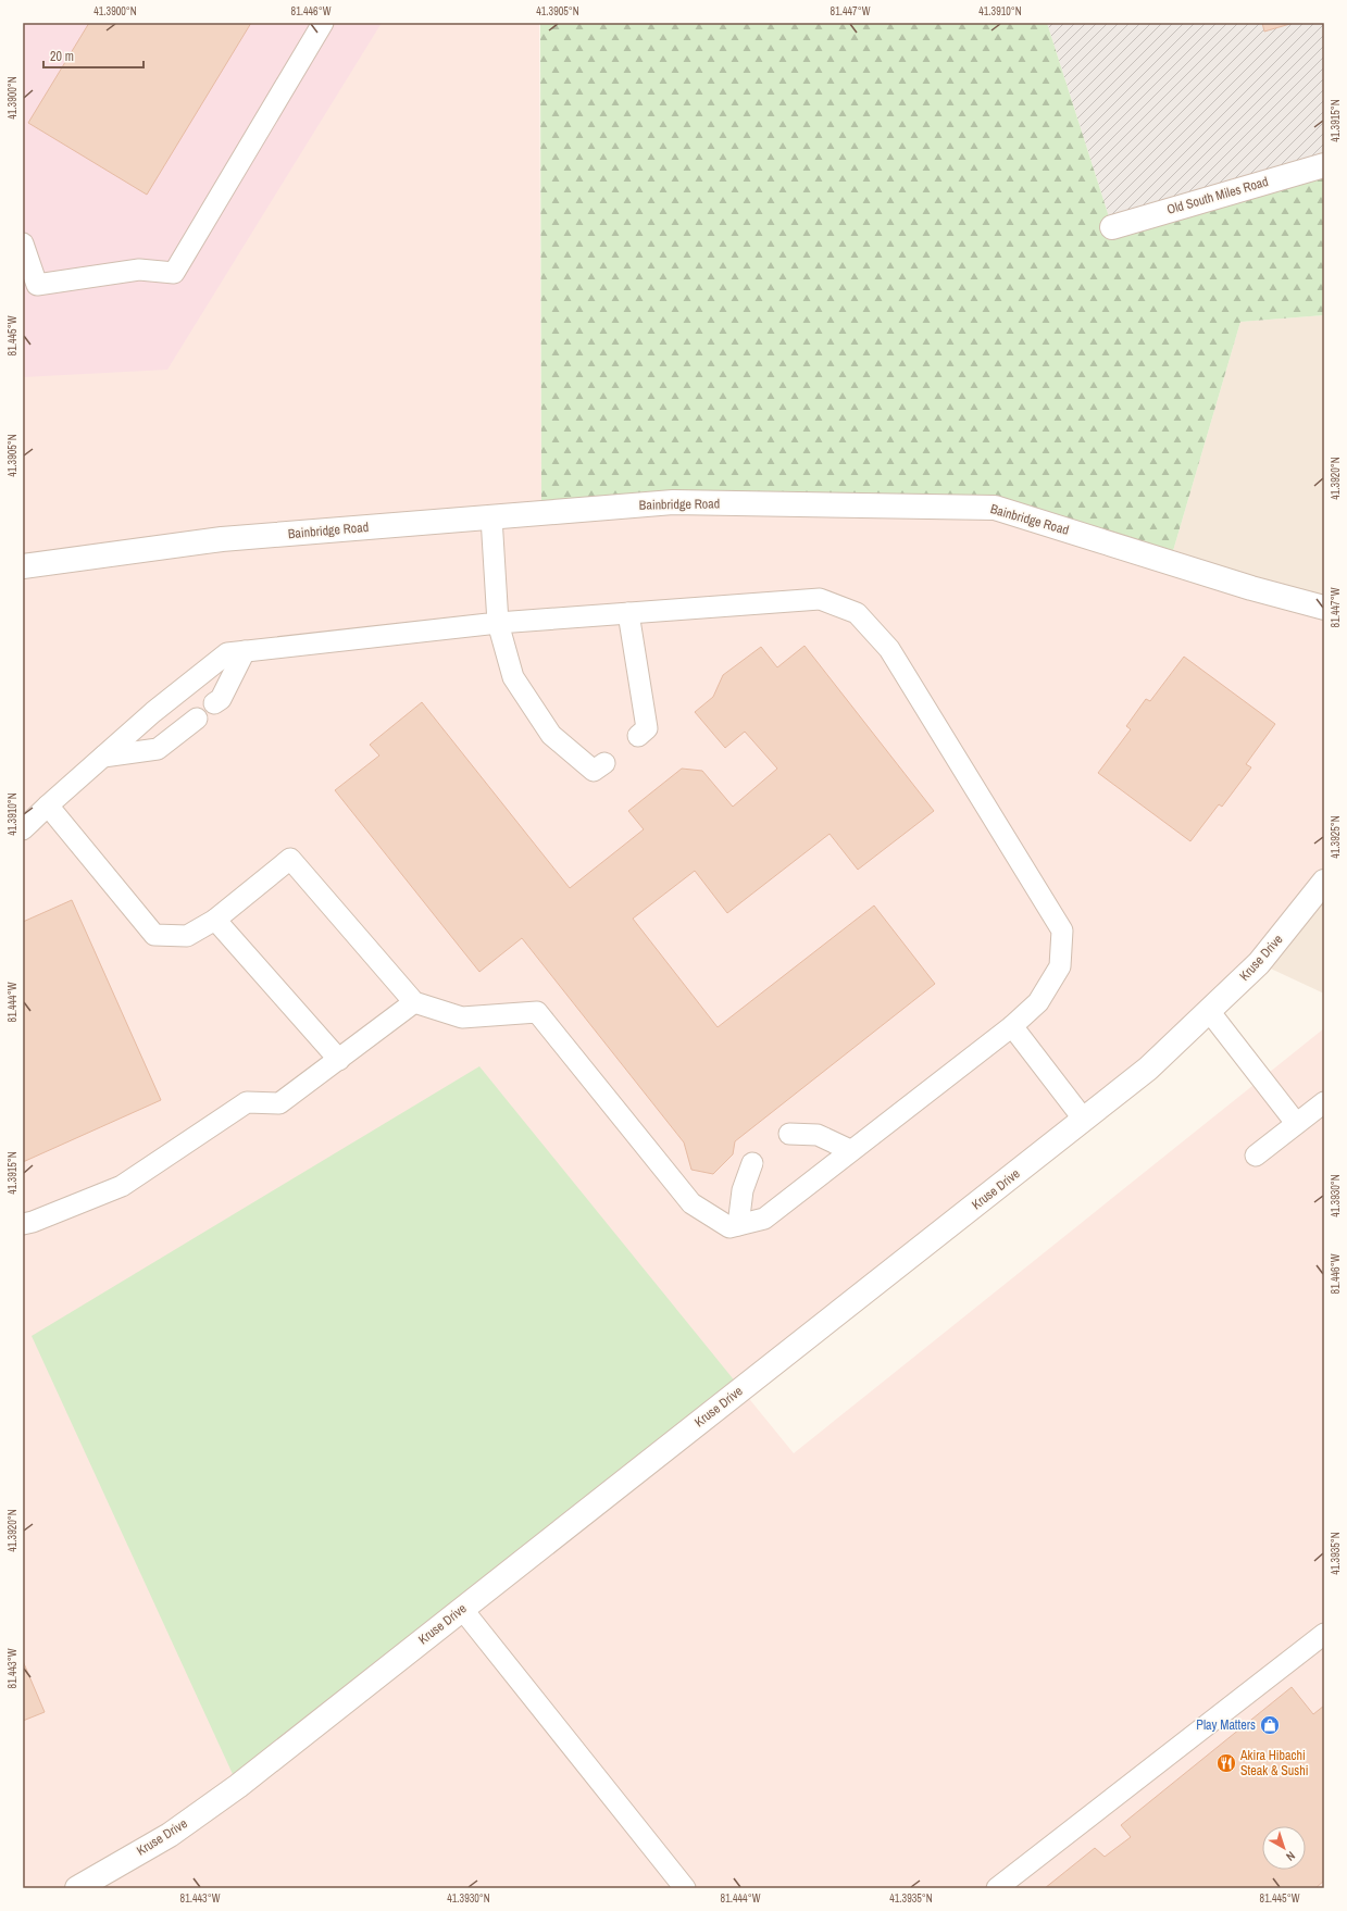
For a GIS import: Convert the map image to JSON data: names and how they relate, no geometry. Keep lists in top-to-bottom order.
{
  "streets": {
    "street": ["Old South Miles Road", "Bainbridge Road", "Kruse Drive"]
  },
  "places": {
    "shop": ["Play Matters"],
    "restaurant": ["Akira Hibachi Steak & Sushi"]
  },
  "scale_bar": "20 m",
  "north": "bottom right",
  "coordinates": [
    "41.3900°N",
    "81.446°W",
    "41.3905°N",
    "81.447°W",
    "41.3910°N",
    "41.3915°N",
    "81.445°W",
    "41.3920°N",
    "41.3925°N",
    "81.444°W",
    "41.3930°N",
    "41.3935°N",
    "81.443°W"
  ]
}
